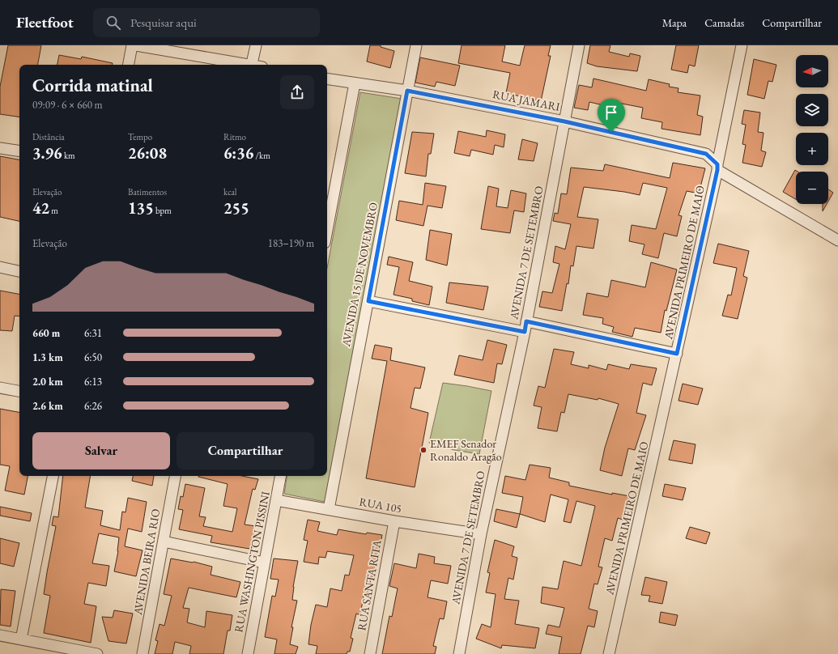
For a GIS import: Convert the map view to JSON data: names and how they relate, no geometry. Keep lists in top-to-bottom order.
{
  "streets": {
    "street": [
      "RUA JAMARI",
      "AVENIDA 7 DE SETEMBRO",
      "AVENIDA PRIMEIRO DE MAIO",
      "AVENIDA 15 DE NOVEMBRO",
      "RUA 105",
      "AVENIDA BEIRA RIO",
      "RUA WASHINGTON PISSINI",
      "RUA SANTA RITA"
    ]
  },
  "crossings": [
    ["RUA JAMARI", "AVENIDA 7 DE SETEMBRO"],
    ["RUA JAMARI", "AVENIDA PRIMEIRO DE MAIO"],
    ["RUA JAMARI", "AVENIDA 15 DE NOVEMBRO"],
    ["AVENIDA 7 DE SETEMBRO", "RUA 105"],
    ["AVENIDA 15 DE NOVEMBRO", "RUA 105"],
    ["RUA 105", "RUA WASHINGTON PISSINI"],
    ["RUA 105", "RUA SANTA RITA"]
  ],
  "places": ["EMEF Senador Ronaldo Aragão"],
  "north": "left",
  "page": {
    "header": "Fleetfoot",
    "search": "Pesquisar aqui",
    "nav": ["Mapa", "Camadas", "Compartilhar"],
    "map_buttons": ["+", "−"],
    "heading": ["Corrida matinal", "09:09 · 6 × 660 m"],
    "stats": [
      ["Distância", "3.96 km"],
      ["Tempo", "26:08"],
      ["Ritmo", "6:36 /km"],
      ["Elevação", "42 m"],
      ["Batimentos", "135 bpm"],
      ["kcal", "255"]
    ],
    "chart": ["Elevação", "183–190 m"],
    "list": [
      {
        "name": "660 m",
        "note": "6:31"
      },
      {
        "name": "1.3 km",
        "note": "6:50"
      },
      {
        "name": "2.0 km",
        "note": "6:13"
      },
      {
        "name": "2.6 km",
        "note": "6:26"
      }
    ],
    "buttons": ["Salvar", "Compartilhar"]
  }
}
